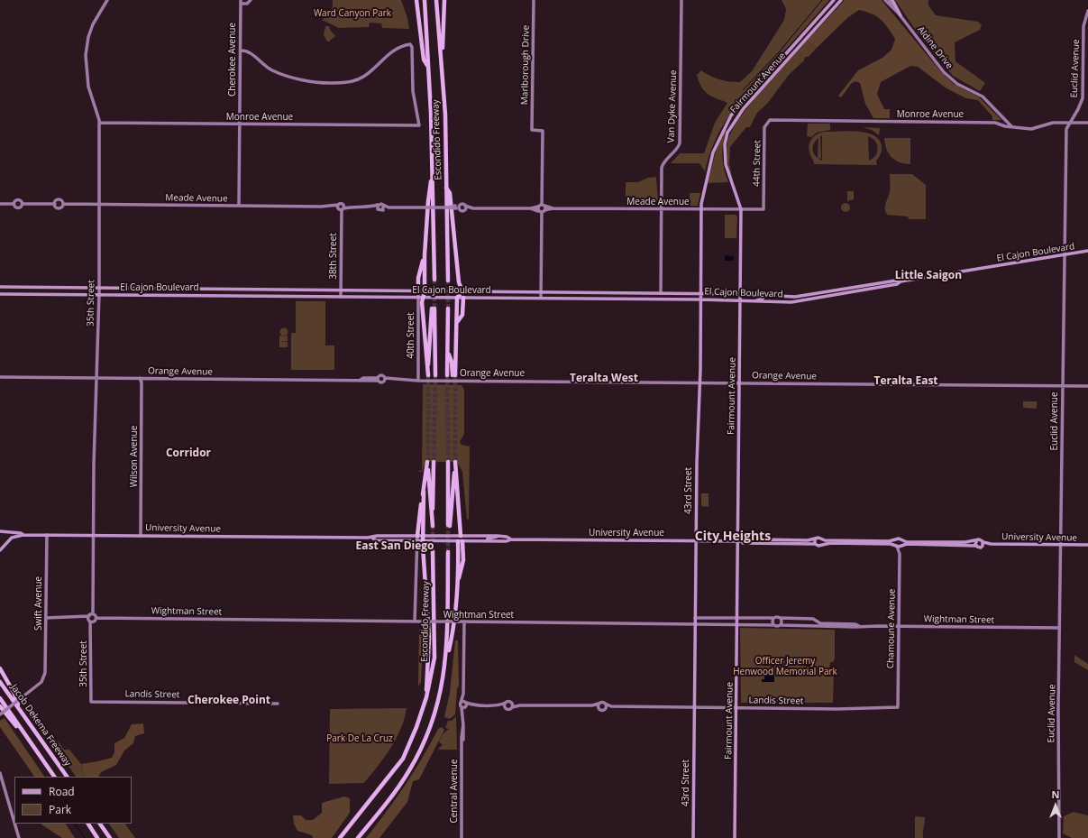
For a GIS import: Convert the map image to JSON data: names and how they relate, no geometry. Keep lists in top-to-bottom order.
{
  "streets": {
    "highway": ["Escondido Freeway", "Jacob Dekema Freeway"],
    "main road": [
      "Aldine Drive",
      "Cherokee Avenue",
      "Marlborough Drive",
      "Euclid Avenue",
      "Fairmount Avenue",
      "Van Dyke Avenue",
      "Monroe Avenue",
      "44th Street",
      "Meade Avenue",
      "El Cajon Boulevard",
      "38th Street",
      "35th Street",
      "40th Street",
      "Orange Avenue",
      "Wilson Avenue",
      "43rd Street",
      "University Avenue",
      "Swift Avenue",
      "Wightman Street",
      "Chamoune Avenue",
      "Landis Street",
      "Central Avenue"
    ]
  },
  "crossings": [
    ["Aldine Drive", "Monroe Avenue"],
    ["Cherokee Avenue", "Monroe Avenue"],
    ["Cherokee Avenue", "Meade Avenue"],
    ["Marlborough Drive", "Meade Avenue"],
    ["Euclid Avenue", "Monroe Avenue"],
    ["Euclid Avenue", "El Cajon Boulevard"],
    ["Euclid Avenue", "Orange Avenue"],
    ["Euclid Avenue", "University Avenue"],
    ["Euclid Avenue", "Wightman Street"],
    ["Fairmount Avenue", "Meade Avenue"],
    ["Fairmount Avenue", "El Cajon Boulevard"],
    ["Fairmount Avenue", "Orange Avenue"],
    ["Fairmount Avenue", "43rd Street"],
    ["Fairmount Avenue", "University Avenue"],
    ["Fairmount Avenue", "Wightman Street"],
    ["Fairmount Avenue", "Landis Street"],
    ["Van Dyke Avenue", "Meade Avenue"],
    ["Van Dyke Avenue", "El Cajon Boulevard"],
    ["Monroe Avenue", "44th Street"],
    ["Monroe Avenue", "35th Street"],
    ["44th Street", "Meade Avenue"],
    ["Meade Avenue", "38th Street"],
    ["Meade Avenue", "35th Street"],
    ["Meade Avenue", "43rd Street"],
    ["El Cajon Boulevard", "38th Street"],
    ["El Cajon Boulevard", "35th Street"],
    ["El Cajon Boulevard", "40th Street"],
    ["El Cajon Boulevard", "43rd Street"],
    ["35th Street", "Orange Avenue"],
    ["35th Street", "University Avenue"],
    ["35th Street", "Wightman Street"],
    ["35th Street", "Landis Street"],
    ["40th Street", "Orange Avenue"],
    ["Orange Avenue", "Wilson Avenue"],
    ["Orange Avenue", "43rd Street"],
    ["Wilson Avenue", "University Avenue"],
    ["43rd Street", "University Avenue"],
    ["43rd Street", "Wightman Street"],
    ["43rd Street", "Landis Street"],
    ["University Avenue", "Swift Avenue"],
    ["Swift Avenue", "Wightman Street"],
    ["Wightman Street", "Chamoune Avenue"],
    ["Chamoune Avenue", "Landis Street"]
  ],
  "districts": [
    "Little Saigon",
    "Teralta West",
    "Teralta East",
    "Corridor",
    "City Heights",
    "East San Diego",
    "Cherokee Point"
  ],
  "parks": ["Ward Canyon Park", "Officer Jeremy Henwood Memorial Park", "Park De La Cruz"],
  "legend": ["Road", "Park"],
  "north": "top"
}
